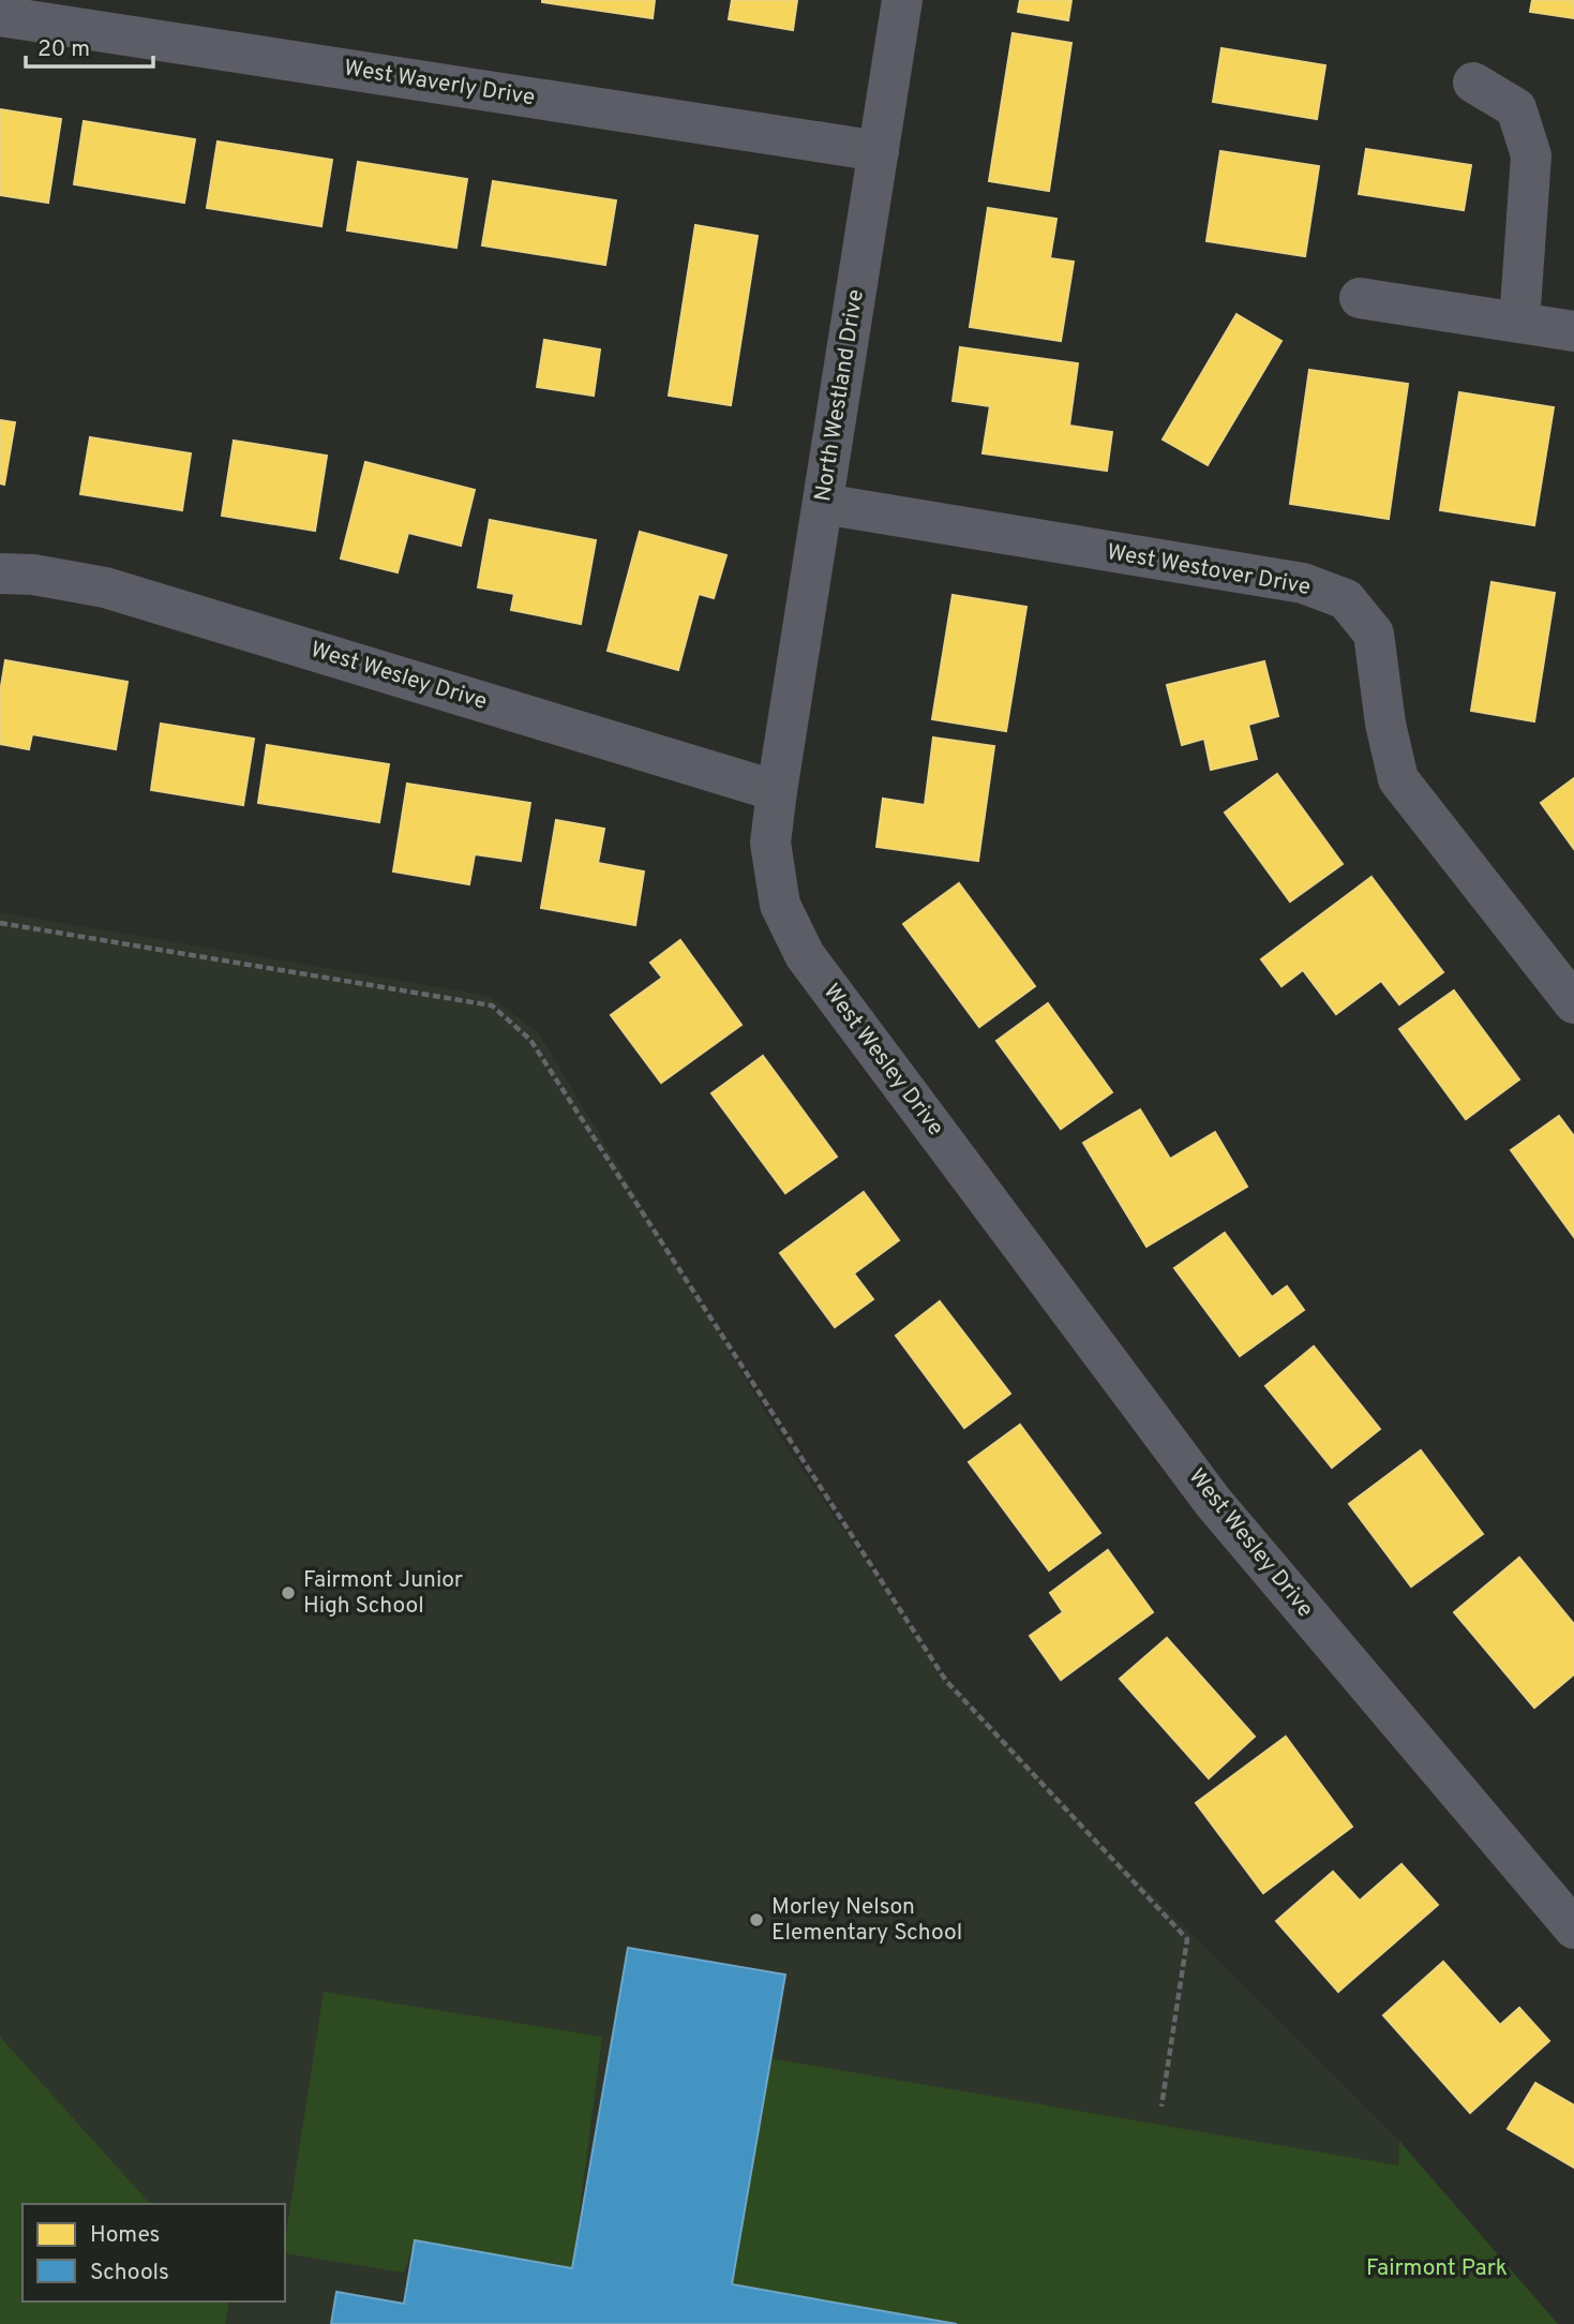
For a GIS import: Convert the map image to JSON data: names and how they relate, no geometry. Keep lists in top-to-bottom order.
{
  "streets": {
    "street": [
      "West Waverly Drive",
      "North Westland Drive",
      "West Westover Drive",
      "West Wesley Drive"
    ]
  },
  "crossings": [
    ["West Waverly Drive", "North Westland Drive"],
    ["North Westland Drive", "West Westover Drive"],
    ["North Westland Drive", "West Wesley Drive"]
  ],
  "parks": ["Fairmont Park"],
  "places": ["Fairmont Junior High School", "Morley Nelson Elementary School"],
  "legend": ["Homes", "Schools"],
  "scale_bar": "20 m"
}
